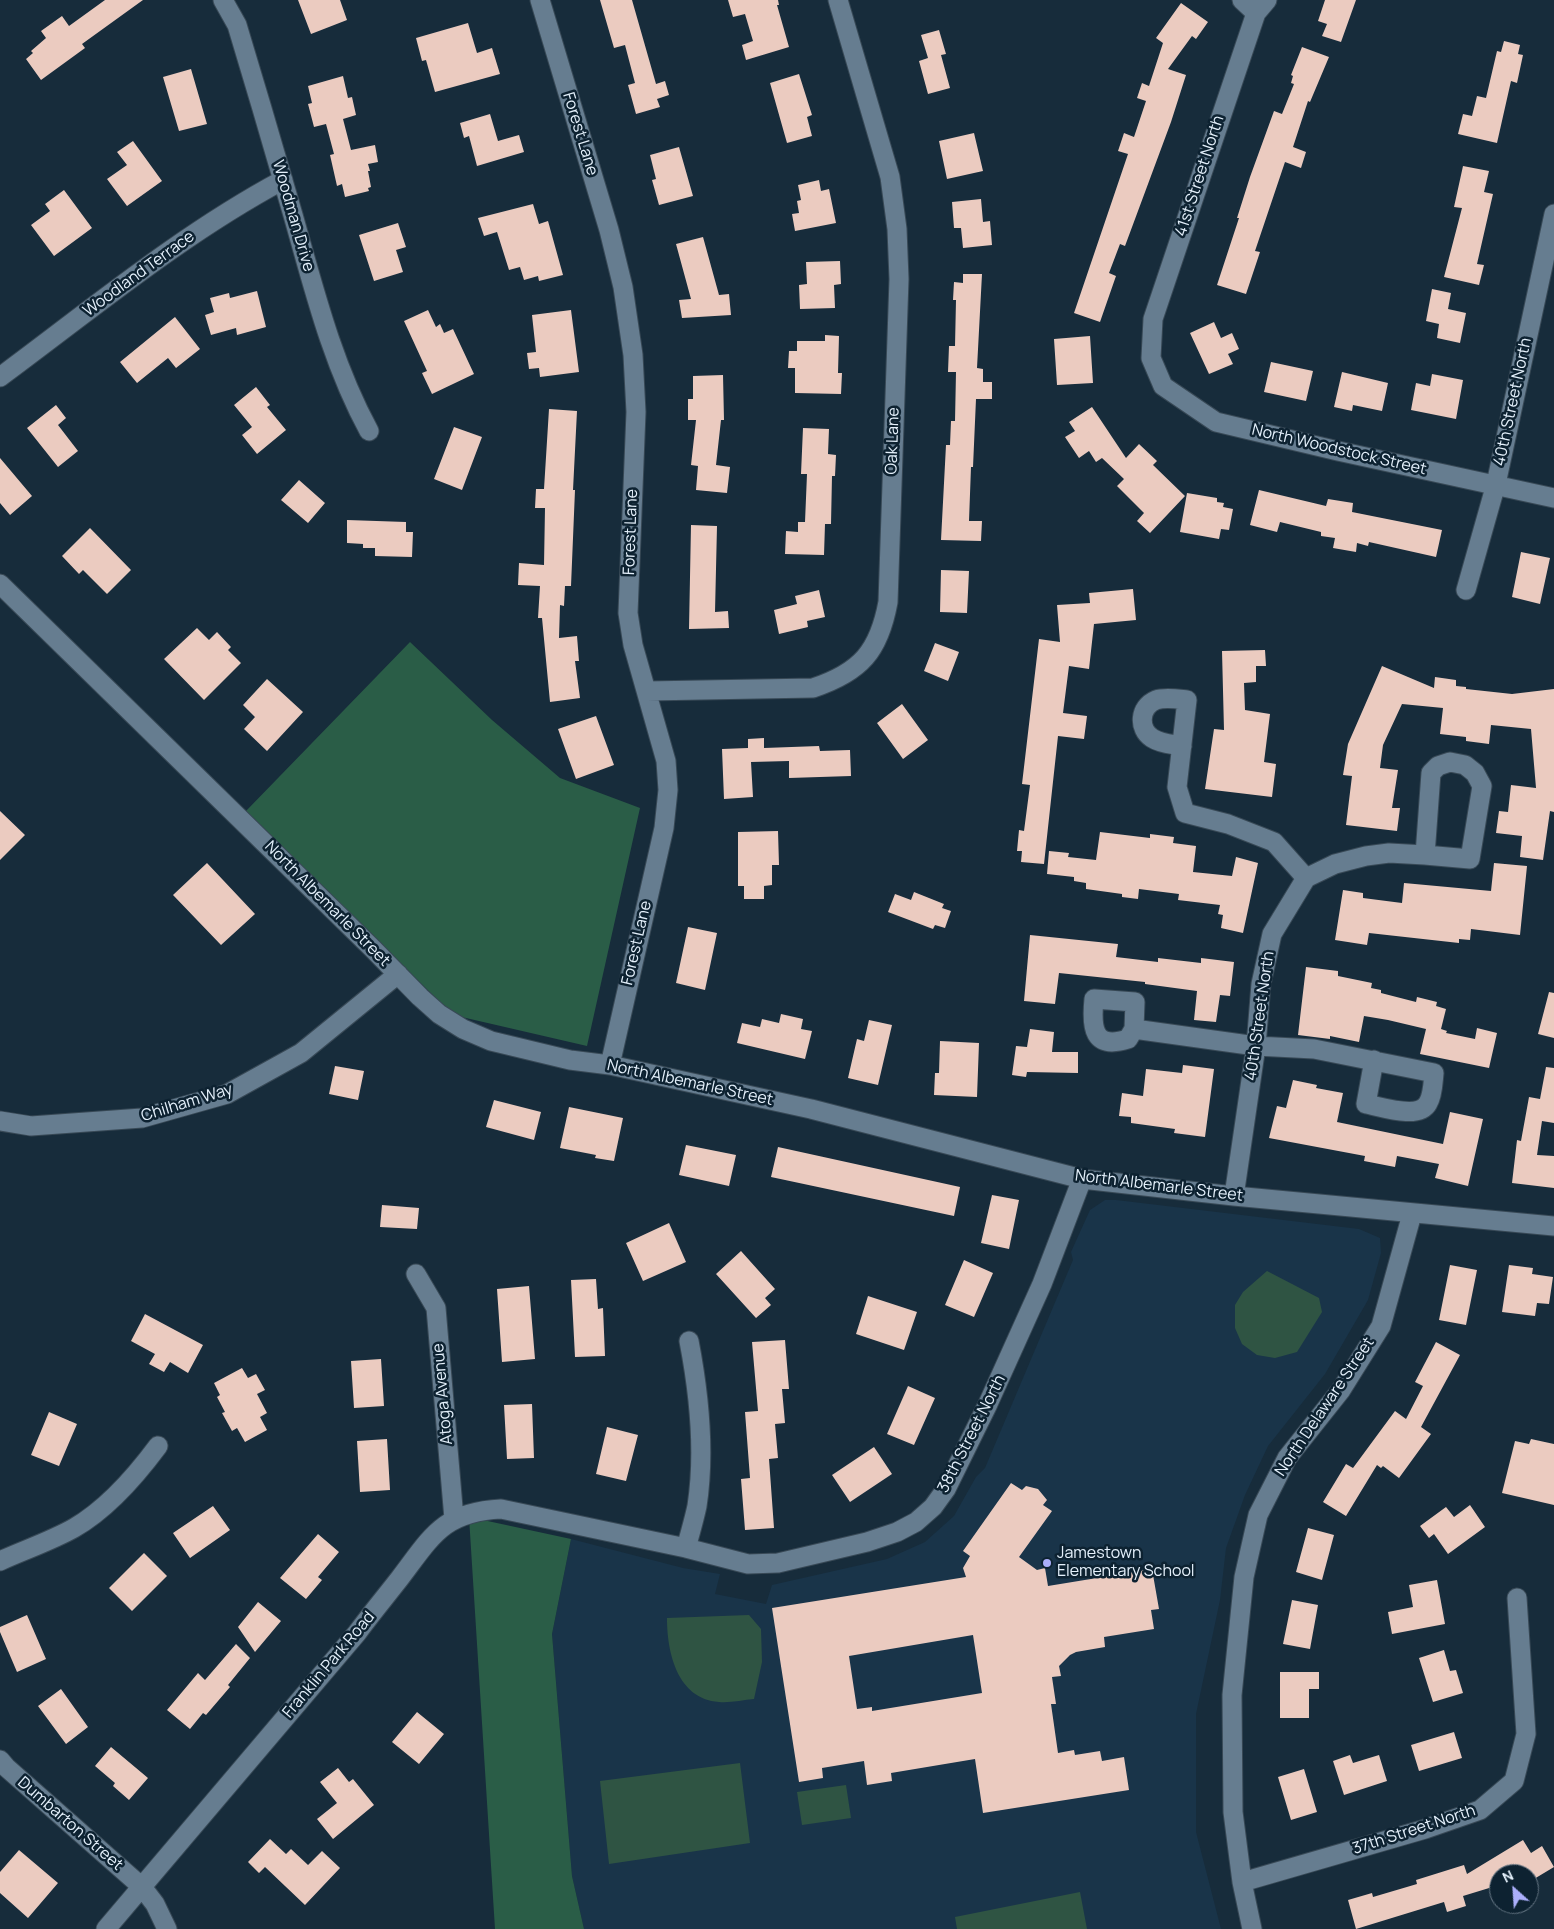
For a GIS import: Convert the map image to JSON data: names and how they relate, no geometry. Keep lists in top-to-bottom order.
{
  "streets": {
    "street": [
      "Forest Lane",
      "41st Street North",
      "Woodman Drive",
      "Woodland Terrace",
      "40th Street North",
      "Oak Lane",
      "North Woodstock Street",
      "North Albemarle Street",
      "Chilham Way",
      "Atoga Avenue",
      "North Delaware Street",
      "38th Street North",
      "Franklin Park Road",
      "Dumbarton Street",
      "37th Street North"
    ]
  },
  "crossings": [
    ["Forest Lane", "Oak Lane"],
    ["Forest Lane", "North Albemarle Street"],
    ["41st Street North", "North Woodstock Street"],
    ["Woodman Drive", "Woodland Terrace"],
    ["40th Street North", "North Woodstock Street"],
    ["40th Street North", "North Albemarle Street"],
    ["North Albemarle Street", "Chilham Way"],
    ["North Albemarle Street", "North Delaware Street"],
    ["North Albemarle Street", "38th Street North"],
    ["Atoga Avenue", "Franklin Park Road"],
    ["North Delaware Street", "37th Street North"],
    ["38th Street North", "Franklin Park Road"],
    ["Franklin Park Road", "Dumbarton Street"]
  ],
  "places": ["Jamestown Elementary School"],
  "north": "top left"
}
